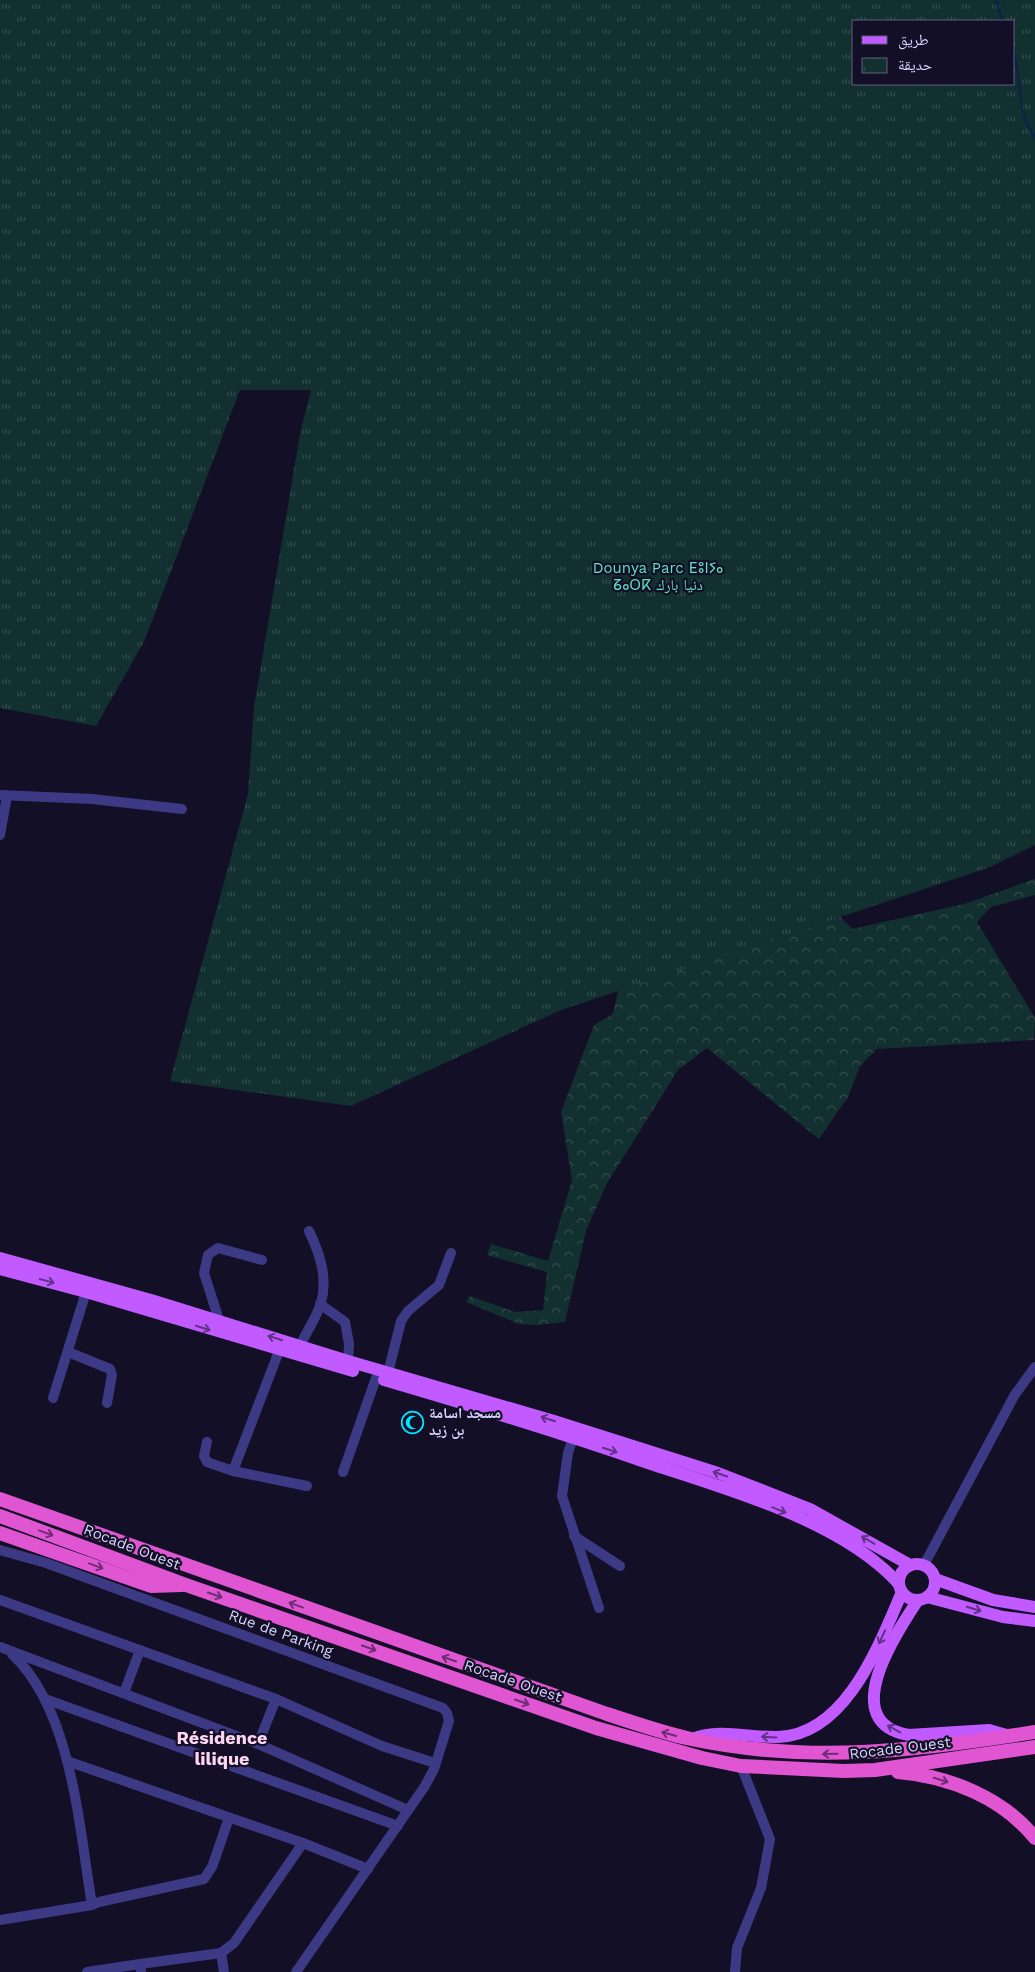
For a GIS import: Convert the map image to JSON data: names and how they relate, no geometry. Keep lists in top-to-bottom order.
{
  "streets": {
    "highway": ["Rocade Ouest"],
    "street": ["Rue de Parking"]
  },
  "districts": ["Résidence lilique"],
  "parks": ["Dounya Parc ⴹⵓⵏⵢⴰ ⵒⴰⵔⴽ دنيا بارك"],
  "places": {
    "mosque": ["مسجد اسامة بن زيد"]
  },
  "legend": ["طريق", "حديقة"]
}
